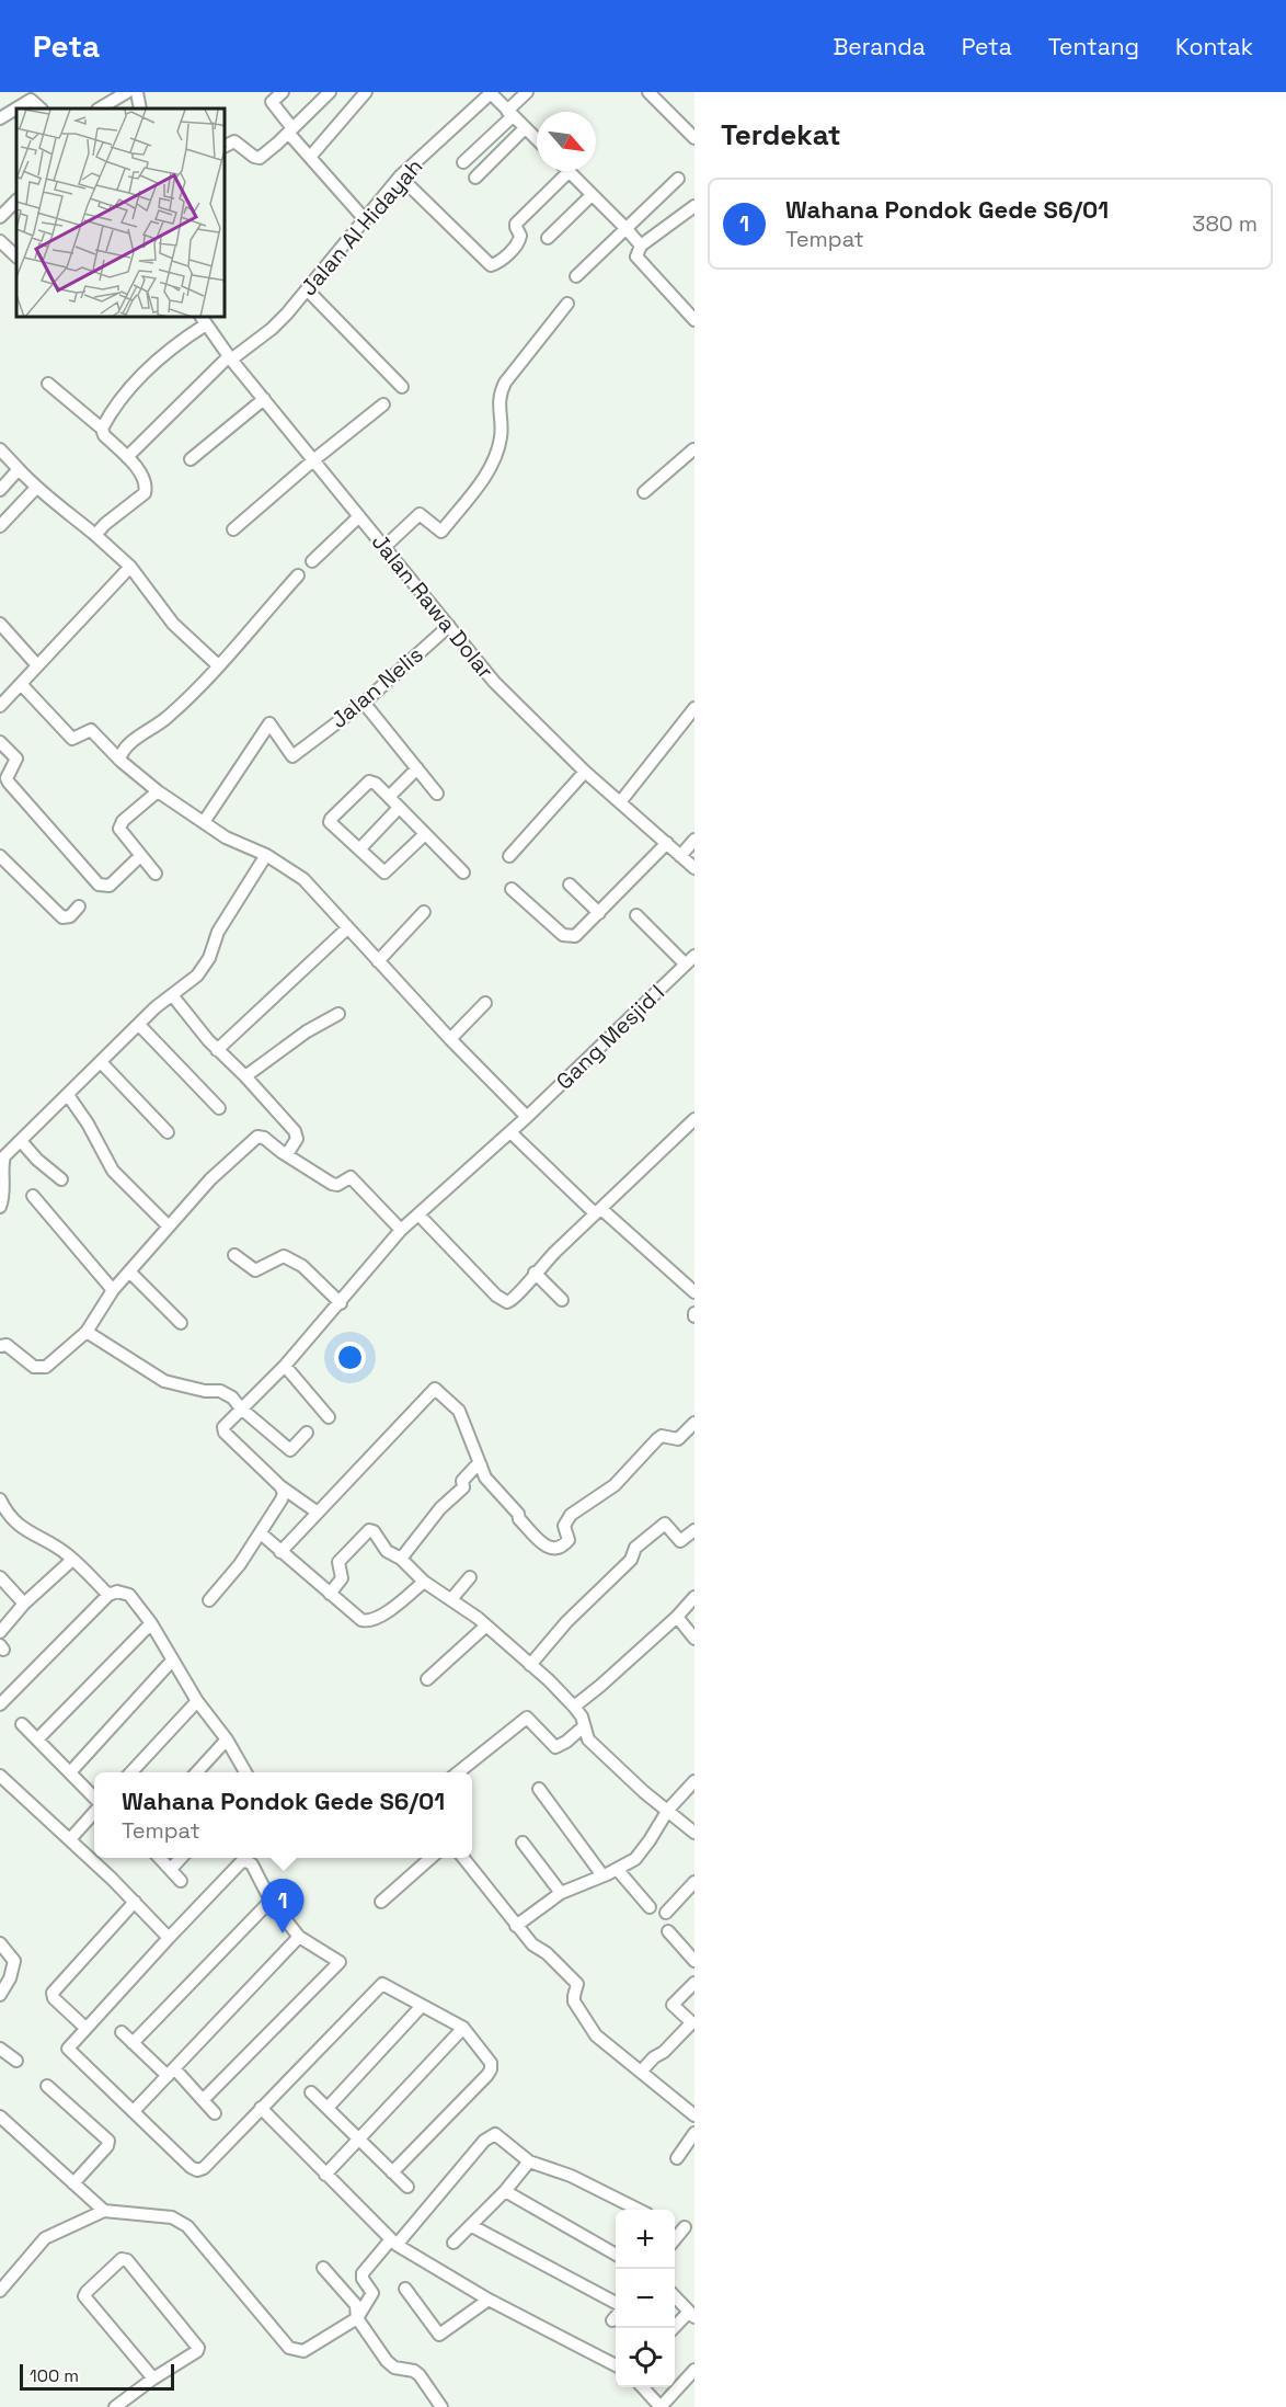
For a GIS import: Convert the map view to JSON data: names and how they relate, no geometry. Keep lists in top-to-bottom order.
{
  "streets": {
    "street": [
      "Jalan Al Hidayah",
      "Jalan Rawa Dolar",
      "Jalan Nelis",
      "Gang Mesjid I"
    ]
  },
  "crossings": [
    ["Jalan Al Hidayah", "Jalan Rawa Dolar"],
    ["Jalan Rawa Dolar", "Jalan Nelis"]
  ],
  "scale_bar": "100 m",
  "north": "bottom right",
  "page": {
    "header": "Peta",
    "nav": [
      "Beranda",
      "Peta",
      "Tentang",
      "Kontak"
    ],
    "heading": "Terdekat",
    "list": [
      {
        "mark": "1",
        "name": "Wahana Pondok Gede S6/01",
        "note": "Tempat",
        "value": "380 m"
      }
    ],
    "popup": ["Wahana Pondok Gede S6/01", "Tempat"],
    "pins": "1",
    "map_buttons": ["+", "−"],
    "scale": "100 m"
  }
}
